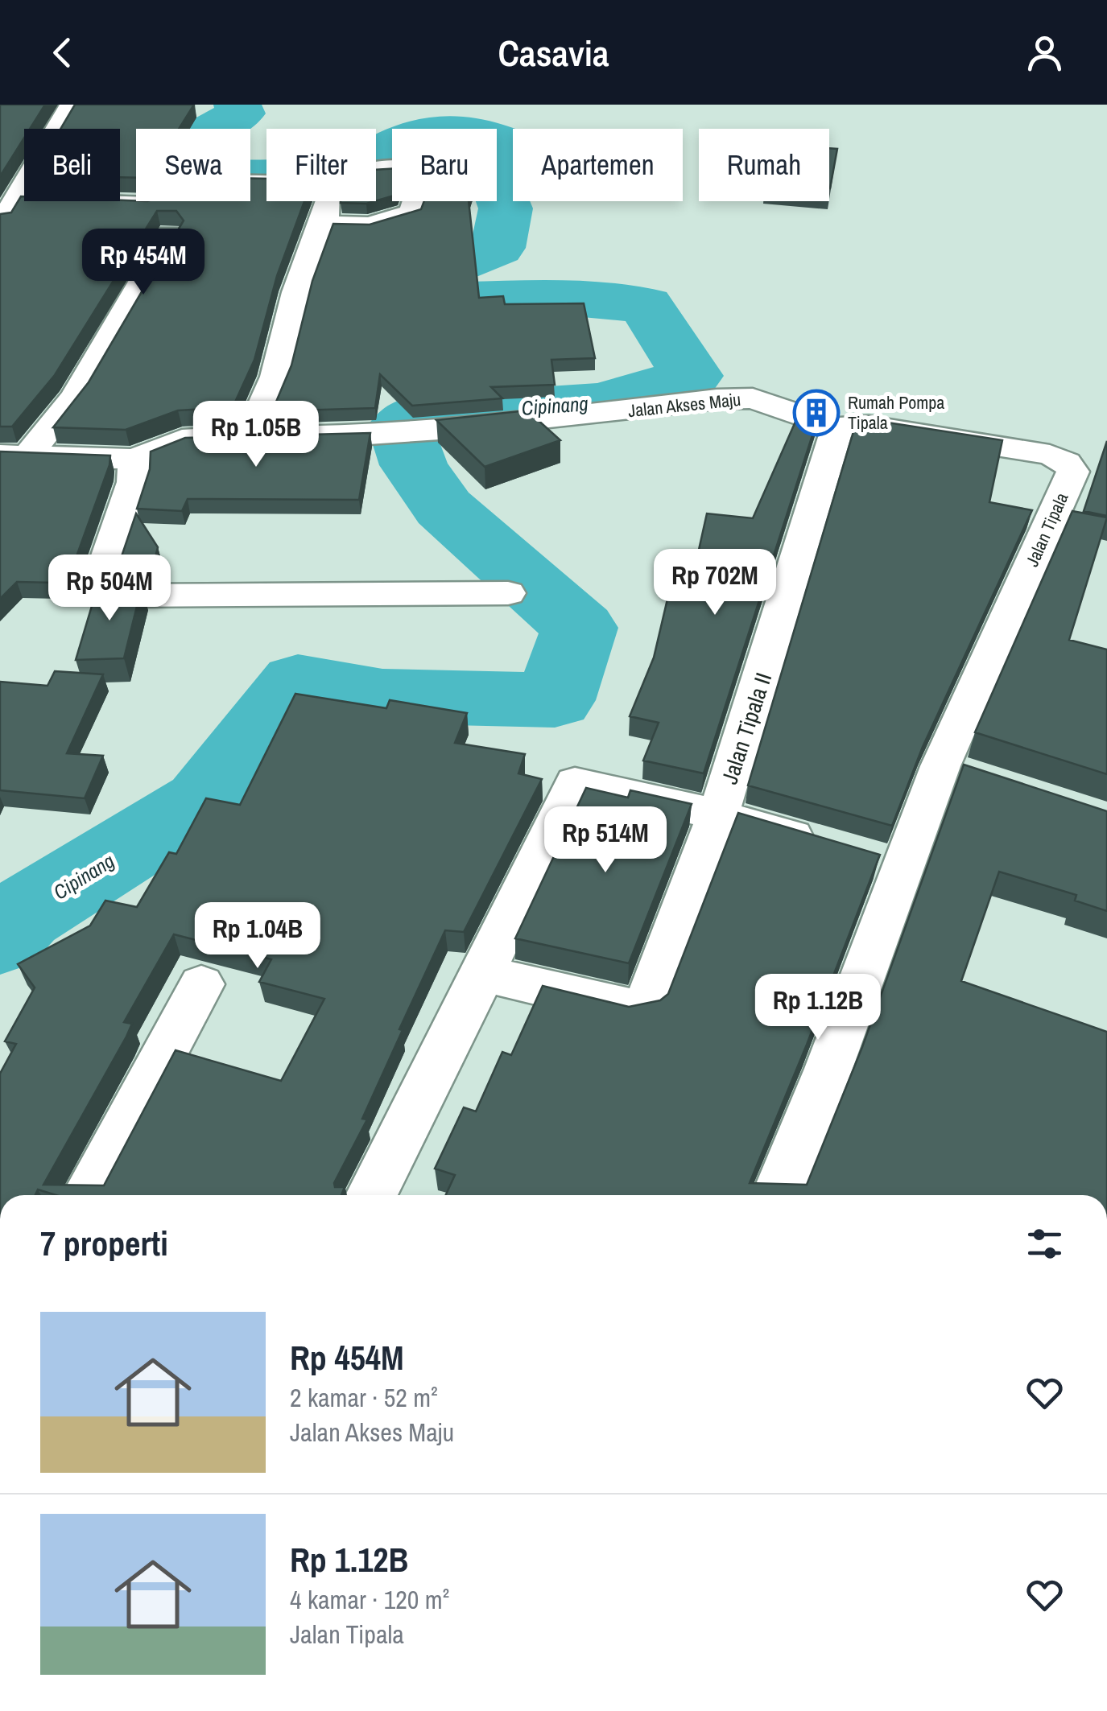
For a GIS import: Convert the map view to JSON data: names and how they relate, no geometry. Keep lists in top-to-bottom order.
{
  "streets": {
    "street": ["Jalan Akses Maju", "Jalan Tipala", "Jalan Tipala II"]
  },
  "crossings": [
    ["Jalan Akses Maju", "Jalan Tipala"],
    ["Jalan Akses Maju", "Jalan Tipala II"],
    ["Jalan Tipala", "Jalan Tipala II"]
  ],
  "water": ["Cipinang"],
  "places": {
    "building": ["Rumah Pompa Tipala"]
  },
  "page": {
    "header": "Casavia",
    "chip": [
      "Beli",
      "Sewa",
      "Filter",
      "Baru",
      "Apartemen",
      "Rumah"
    ],
    "price": [
      "Rp 454M",
      "Rp 1.05B",
      "Rp 702M",
      "Rp 504M",
      "Rp 514M",
      "Rp 1.04B",
      "Rp 1.12B"
    ],
    "heading": "7 properti",
    "list": [
      {
        "name": "Rp 454M",
        "note": "2 kamar · 52 m² · Jalan Akses Maju"
      },
      {
        "name": "Rp 1.12B",
        "note": "4 kamar · 120 m² · Jalan Tipala"
      }
    ]
  }
}
